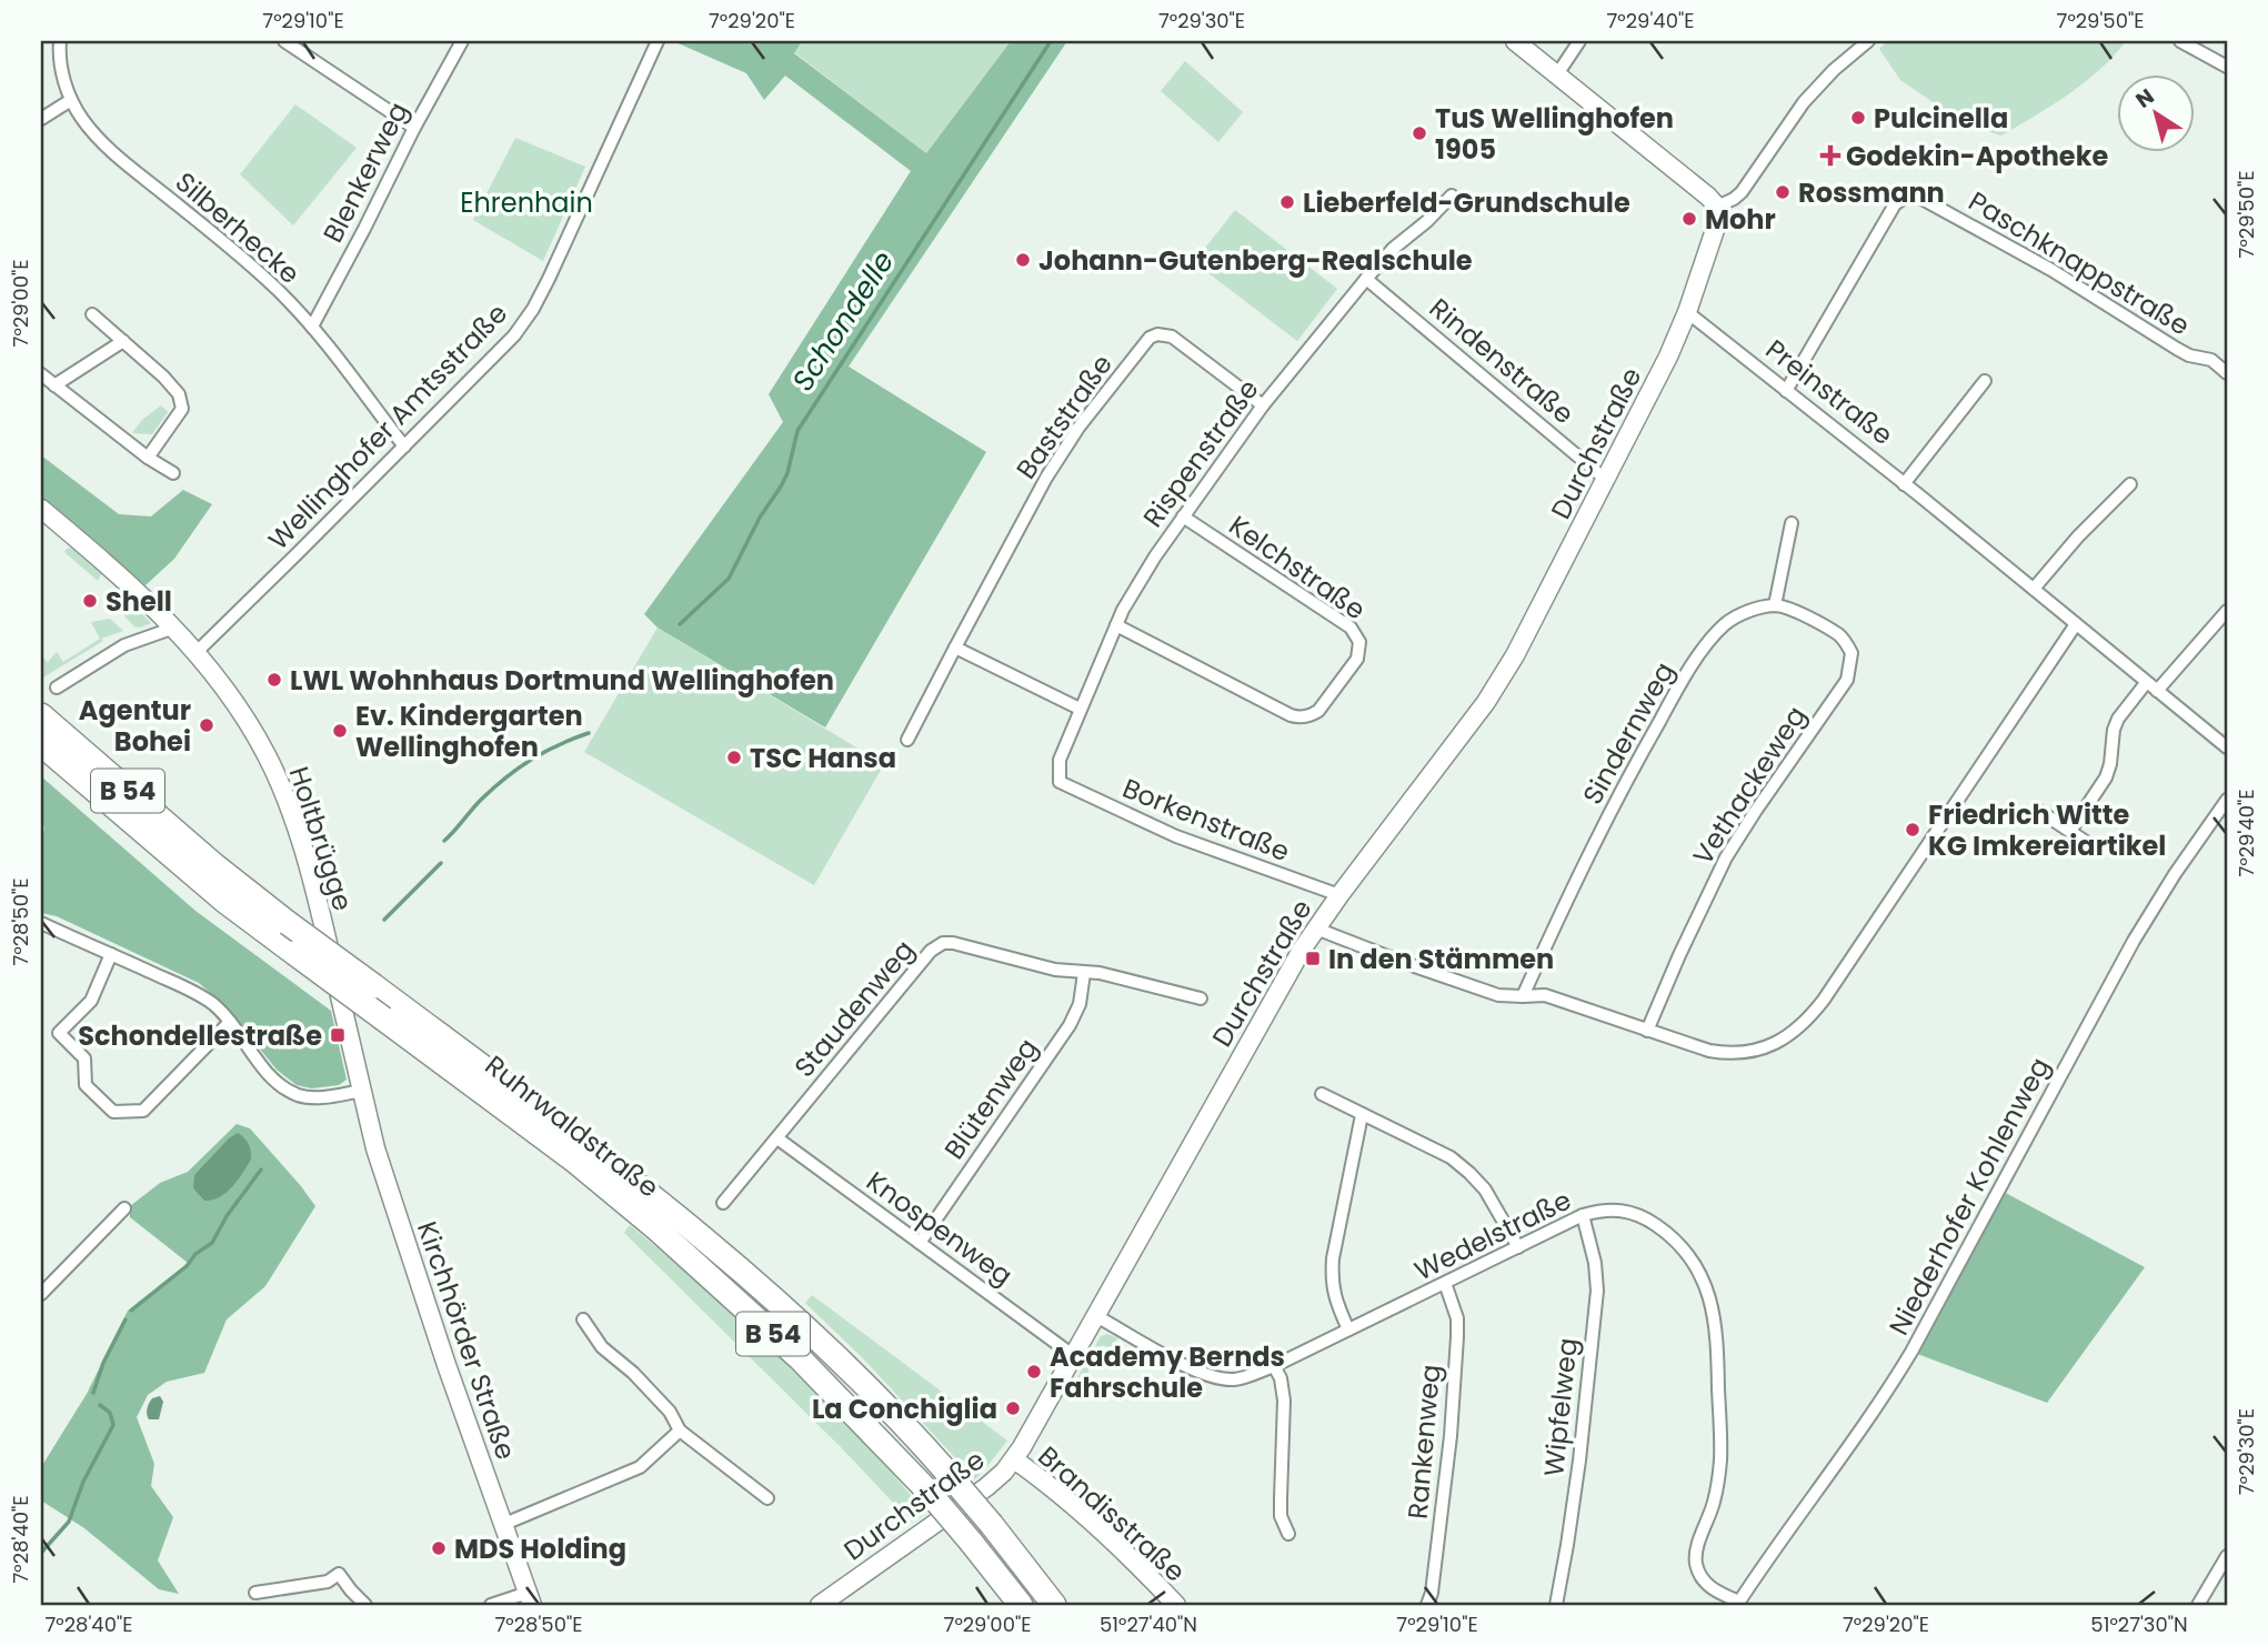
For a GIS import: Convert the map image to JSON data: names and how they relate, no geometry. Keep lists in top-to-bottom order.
{
  "streets": {
    "highway": ["B 54", "Ruhrwaldstraße"],
    "street": [
      "Blenkerweg",
      "Silberhecke",
      "Paschknappstraße",
      "Rindenstraße",
      "Preinstraße",
      "Baststraße",
      "Wellinghofer Amtsstraße",
      "Durchstraße",
      "Rispenstraße",
      "Kelchstraße",
      "Sindernweg",
      "Vethackeweg",
      "Borkenstraße",
      "Holtbrügge",
      "Staudenweg",
      "Blütenweg",
      "Niederhofer Kohlenweg",
      "Knospenweg",
      "Wedelstraße",
      "Kirchhörder Straße",
      "Wipfelweg",
      "Rankenweg",
      "Brandisstraße"
    ]
  },
  "crossings": [
    ["Blenkerweg", "Silberhecke"],
    ["Silberhecke", "Wellinghofer Amtsstraße"],
    ["Paschknappstraße", "Preinstraße"],
    ["Rindenstraße", "Durchstraße"],
    ["Rindenstraße", "Rispenstraße"],
    ["Preinstraße", "Durchstraße"],
    ["Baststraße", "Rispenstraße"],
    ["Wellinghofer Amtsstraße", "Holtbrügge"],
    ["Durchstraße", "Borkenstraße"],
    ["Durchstraße", "Knospenweg"],
    ["Durchstraße", "Wedelstraße"],
    ["Durchstraße", "Brandisstraße"],
    ["Rispenstraße", "Kelchstraße"],
    ["Rispenstraße", "Borkenstraße"],
    ["Sindernweg", "Vethackeweg"],
    ["Holtbrügge", "Kirchhörder Straße"],
    ["Staudenweg", "Blütenweg"],
    ["Staudenweg", "Knospenweg"],
    ["Blütenweg", "Knospenweg"],
    ["Niederhofer Kohlenweg", "Wedelstraße"],
    ["Wedelstraße", "Wipfelweg"],
    ["Wedelstraße", "Rankenweg"]
  ],
  "water": ["Schondelle"],
  "parks": ["Ehrenhain"],
  "places": {
    "other": [
      "Pulcinella",
      "TuS Wellinghofen 1905",
      "Rossmann",
      "Lieberfeld-Grundschule",
      "Mohr",
      "Johann-Gutenberg-Realschule",
      "Shell",
      "LWL Wohnhaus Dortmund Wellinghofen",
      "Agentur Bohei",
      "Ev. Kindergarten Wellinghofen",
      "TSC Hansa",
      "Friedrich Witte KG Imkereiartikel",
      "Academy Bernds Fahrschule",
      "La Conchiglia",
      "MDS Holding"
    ],
    "health": ["Godekin-Apotheke"],
    "transit": ["In den Stämmen", "Schondellestraße"]
  },
  "north": "top left",
  "coordinates": [
    "7°29'10\"E",
    "7°29'20\"E",
    "7°29'30\"E",
    "7°29'40\"E",
    "7°29'50\"E",
    "7°29'00\"E",
    "7°28'50\"E",
    "7°28'40\"E",
    "51°27'40\"N",
    "51°27'30\"N"
  ]
}
